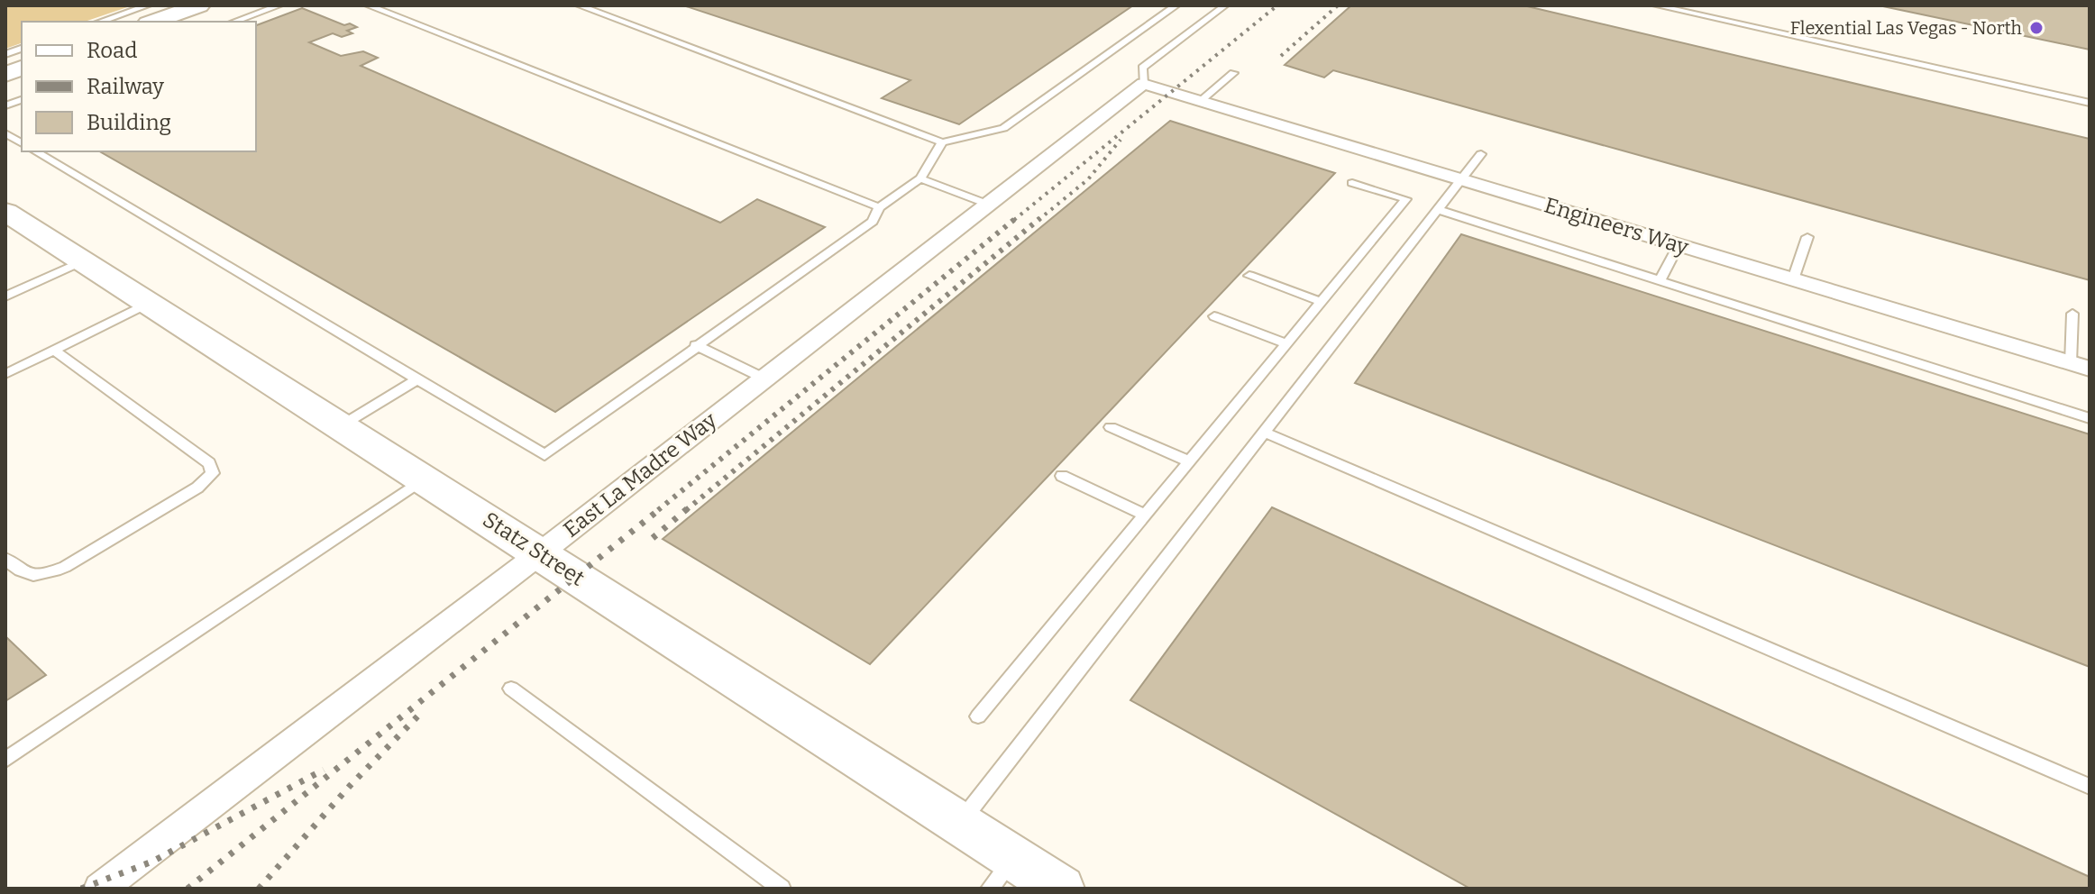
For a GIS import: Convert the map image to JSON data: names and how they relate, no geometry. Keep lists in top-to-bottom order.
{
  "streets": {
    "street": ["Engineers Way", "East La Madre Way", "Statz Street"]
  },
  "crossings": [
    ["Engineers Way", "East La Madre Way"],
    ["East La Madre Way", "Statz Street"]
  ],
  "places": ["Flexential Las Vegas - North"],
  "legend": ["Road", "Railway", "Building"]
}
